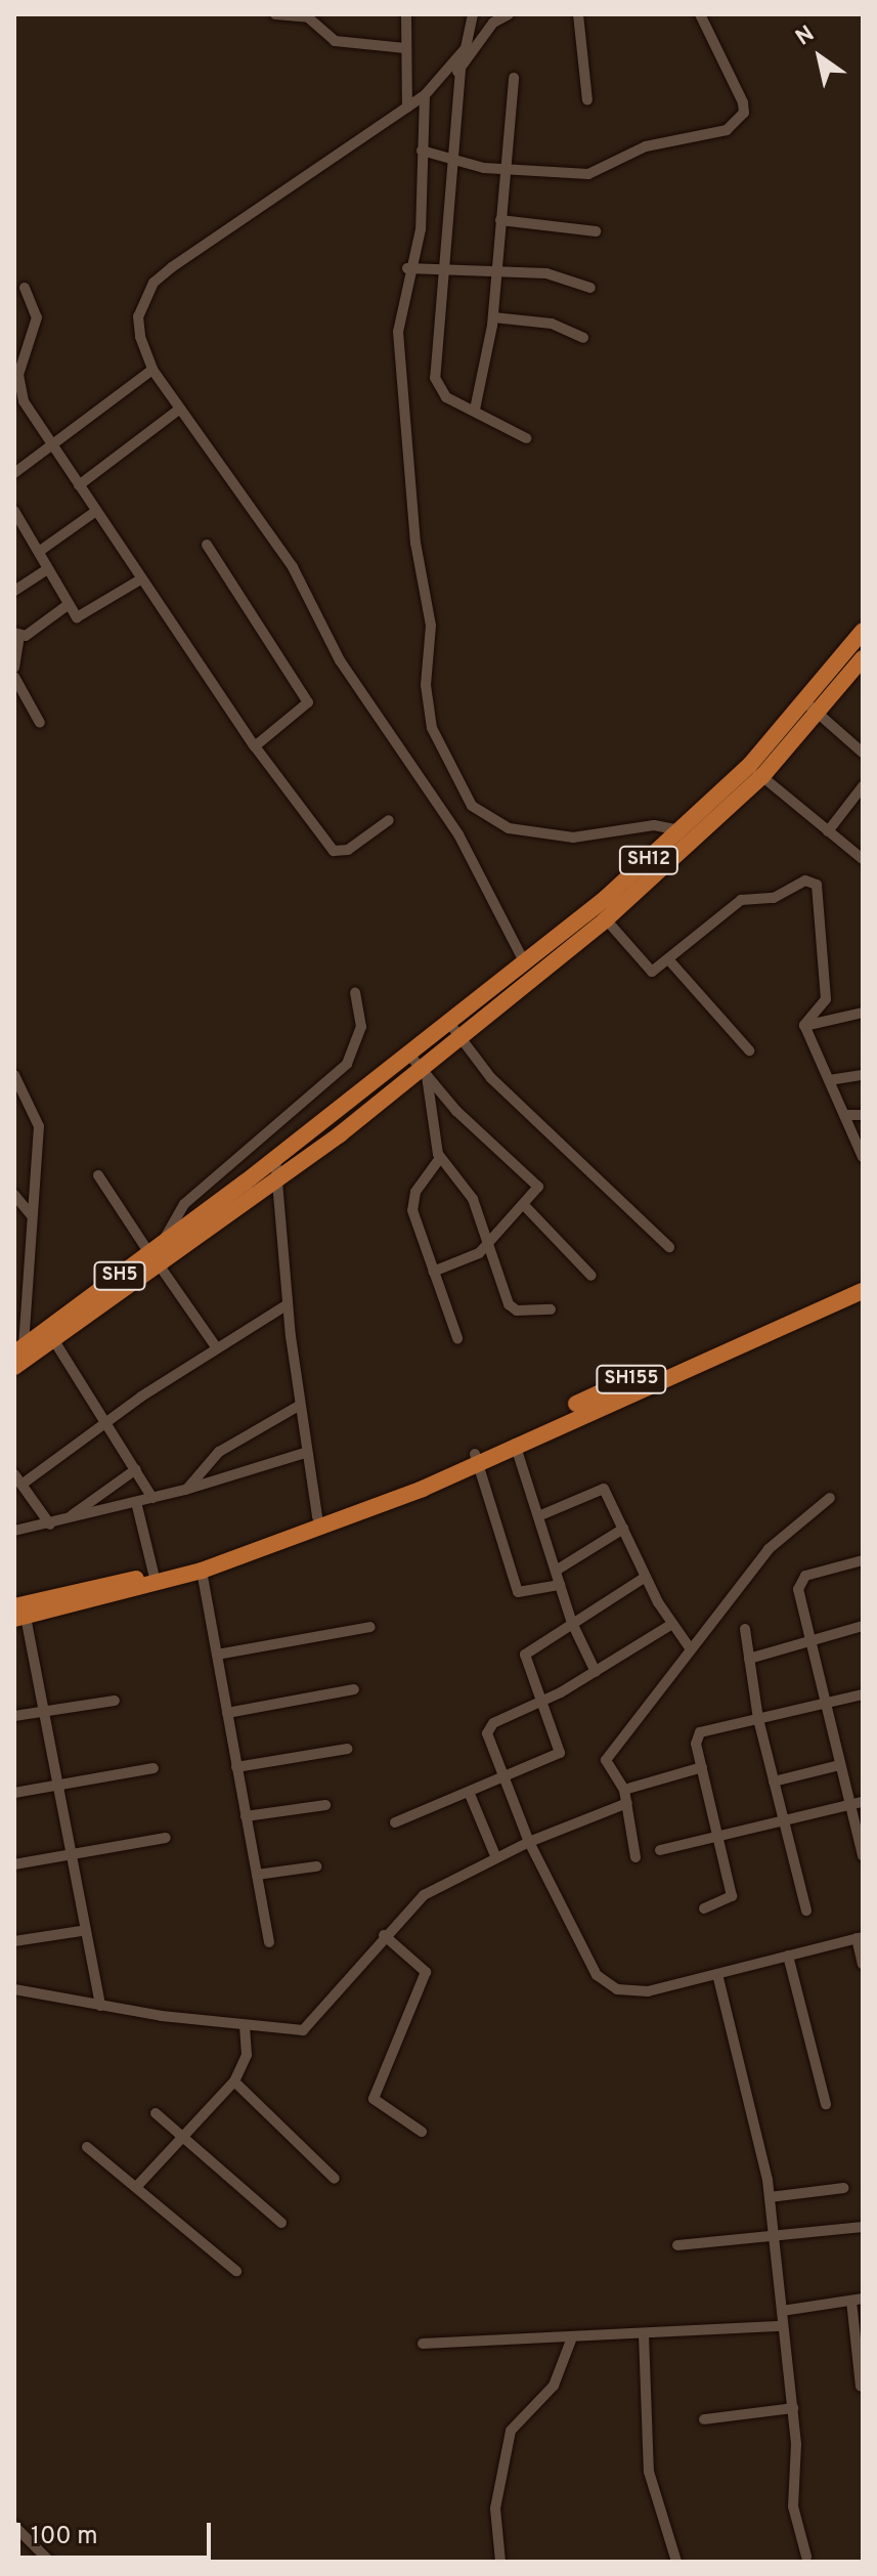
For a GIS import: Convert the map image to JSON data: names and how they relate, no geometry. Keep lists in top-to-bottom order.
{
  "streets": {
    "main road": ["SH12", "SH5", "SH155"]
  },
  "crossings": [
    ["SH12", "SH5"]
  ],
  "scale_bar": "100 m",
  "north": "top left"
}
